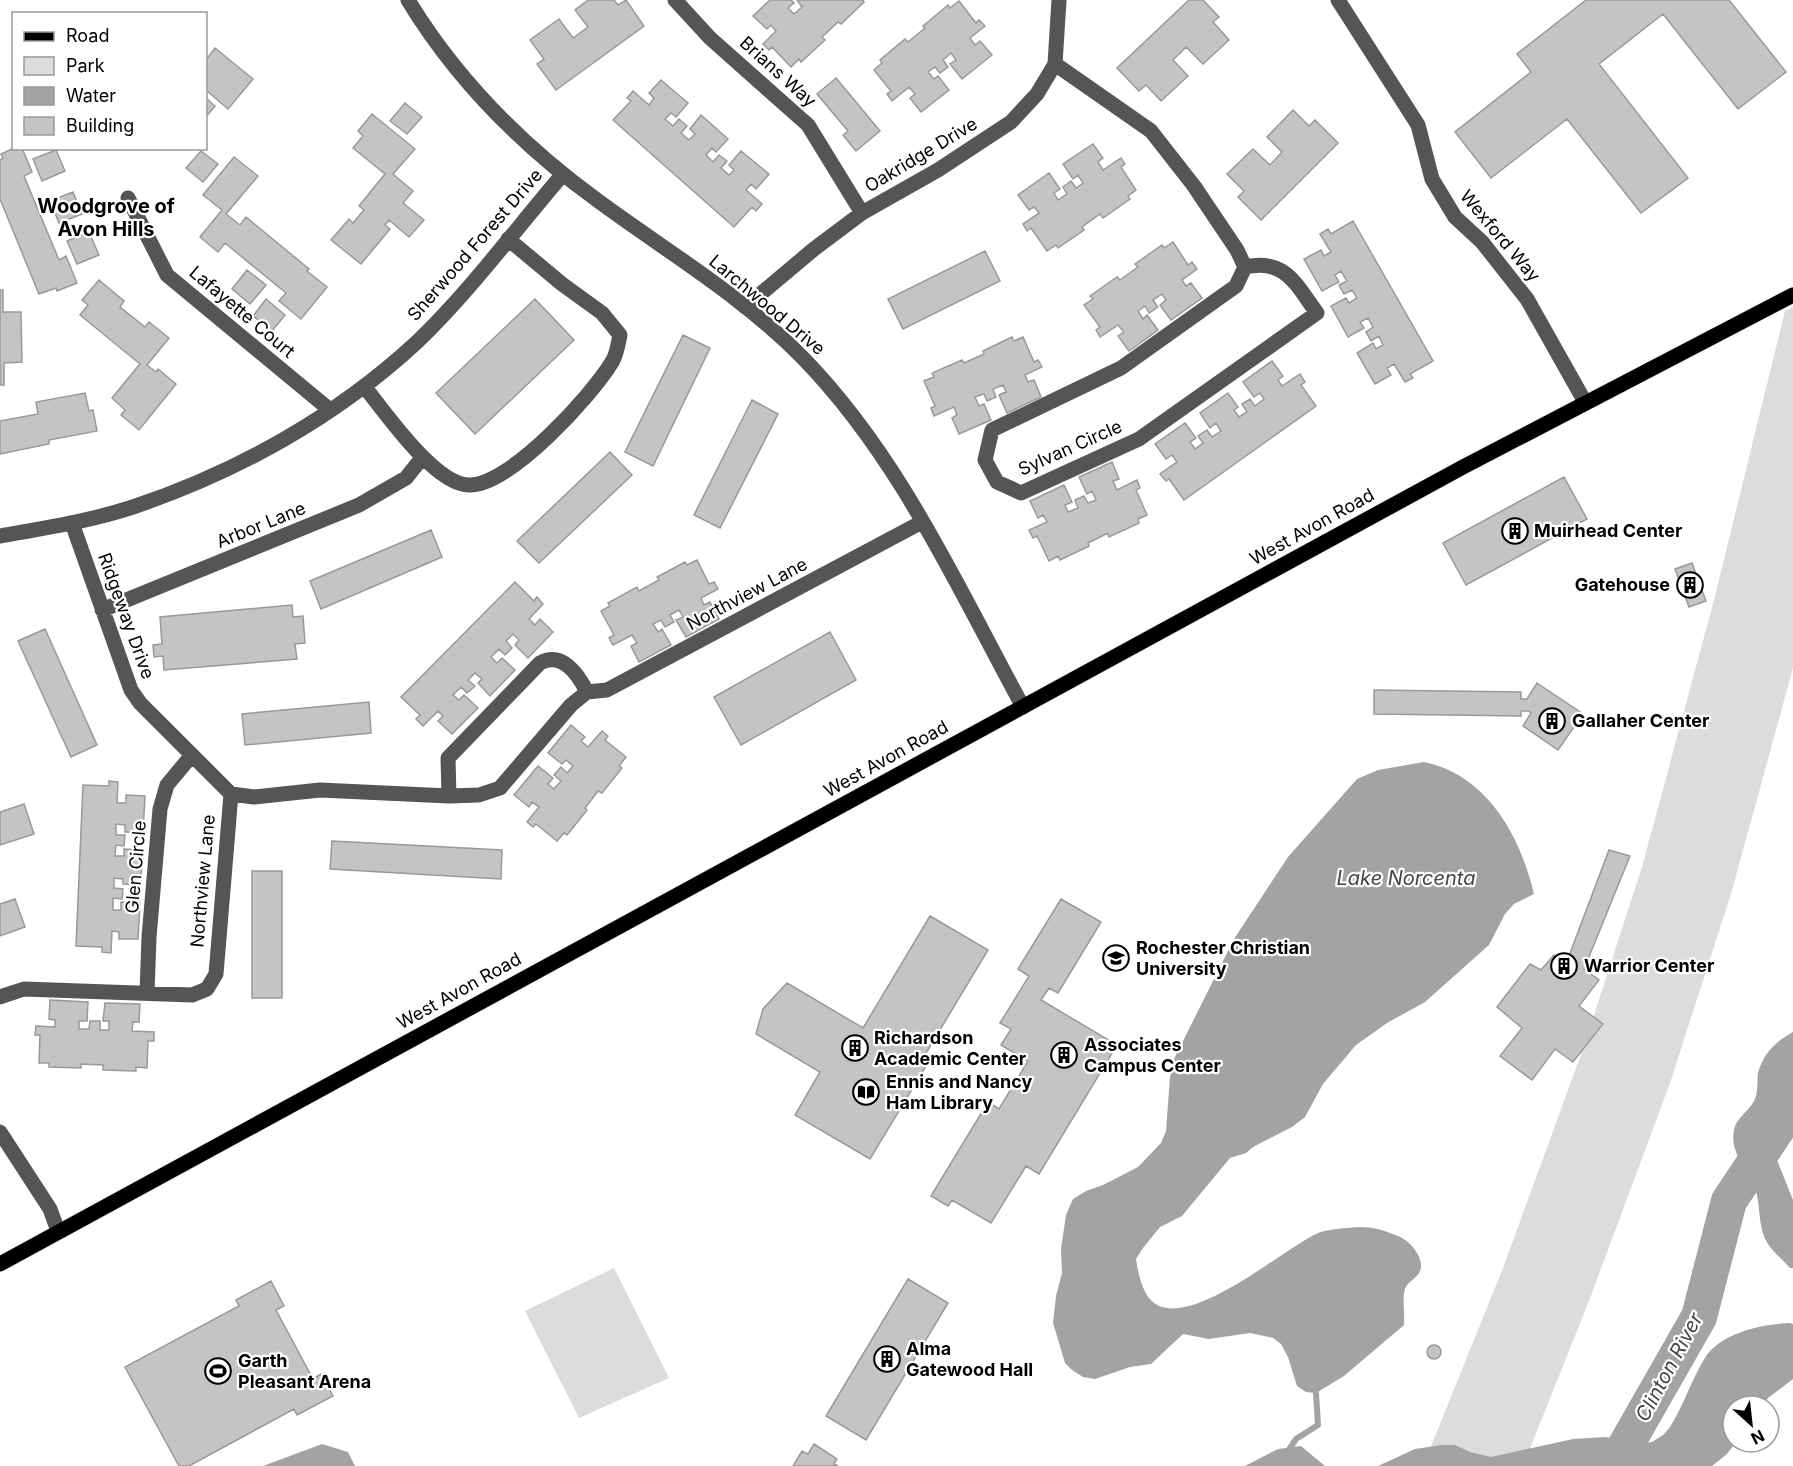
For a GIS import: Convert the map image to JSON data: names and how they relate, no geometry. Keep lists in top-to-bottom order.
{
  "streets": {
    "main road": ["West Avon Road"],
    "street": [
      "Brians Way",
      "Oakridge Drive",
      "Wexford Way",
      "Sherwood Forest Drive",
      "Larchwood Drive",
      "Lafayette Court",
      "Sylvan Circle",
      "Arbor Lane",
      "Northview Lane",
      "Ridgeway Drive",
      "Glen Circle"
    ]
  },
  "crossings": [
    ["Brians Way", "Oakridge Drive"],
    ["Oakridge Drive", "Larchwood Drive"],
    ["Wexford Way", "West Avon Road"],
    ["Sherwood Forest Drive", "Larchwood Drive"],
    ["Sherwood Forest Drive", "Lafayette Court"],
    ["Sherwood Forest Drive", "Ridgeway Drive"],
    ["Larchwood Drive", "West Avon Road"],
    ["Larchwood Drive", "Northview Lane"],
    ["Arbor Lane", "Ridgeway Drive"],
    ["Northview Lane", "Ridgeway Drive"],
    ["Northview Lane", "Glen Circle"],
    ["Ridgeway Drive", "Glen Circle"]
  ],
  "districts": ["Woodgrove of Avon Hills"],
  "water": ["Lake Norcenta", "Clinton River"],
  "places": {
    "building": [
      "Muirhead Center",
      "Gatehouse",
      "Gallaher Center",
      "Warrior Center",
      "Richardson Academic Center",
      "Associates Campus Center",
      "Alma Gatewood Hall"
    ],
    "school or university": ["Rochester Christian University"],
    "library": ["Ennis and Nancy Ham Library"],
    "sports": ["Garth Pleasant Arena"]
  },
  "legend": [
    "Road",
    "Park",
    "Water",
    "Building"
  ],
  "north": "bottom right"
}
